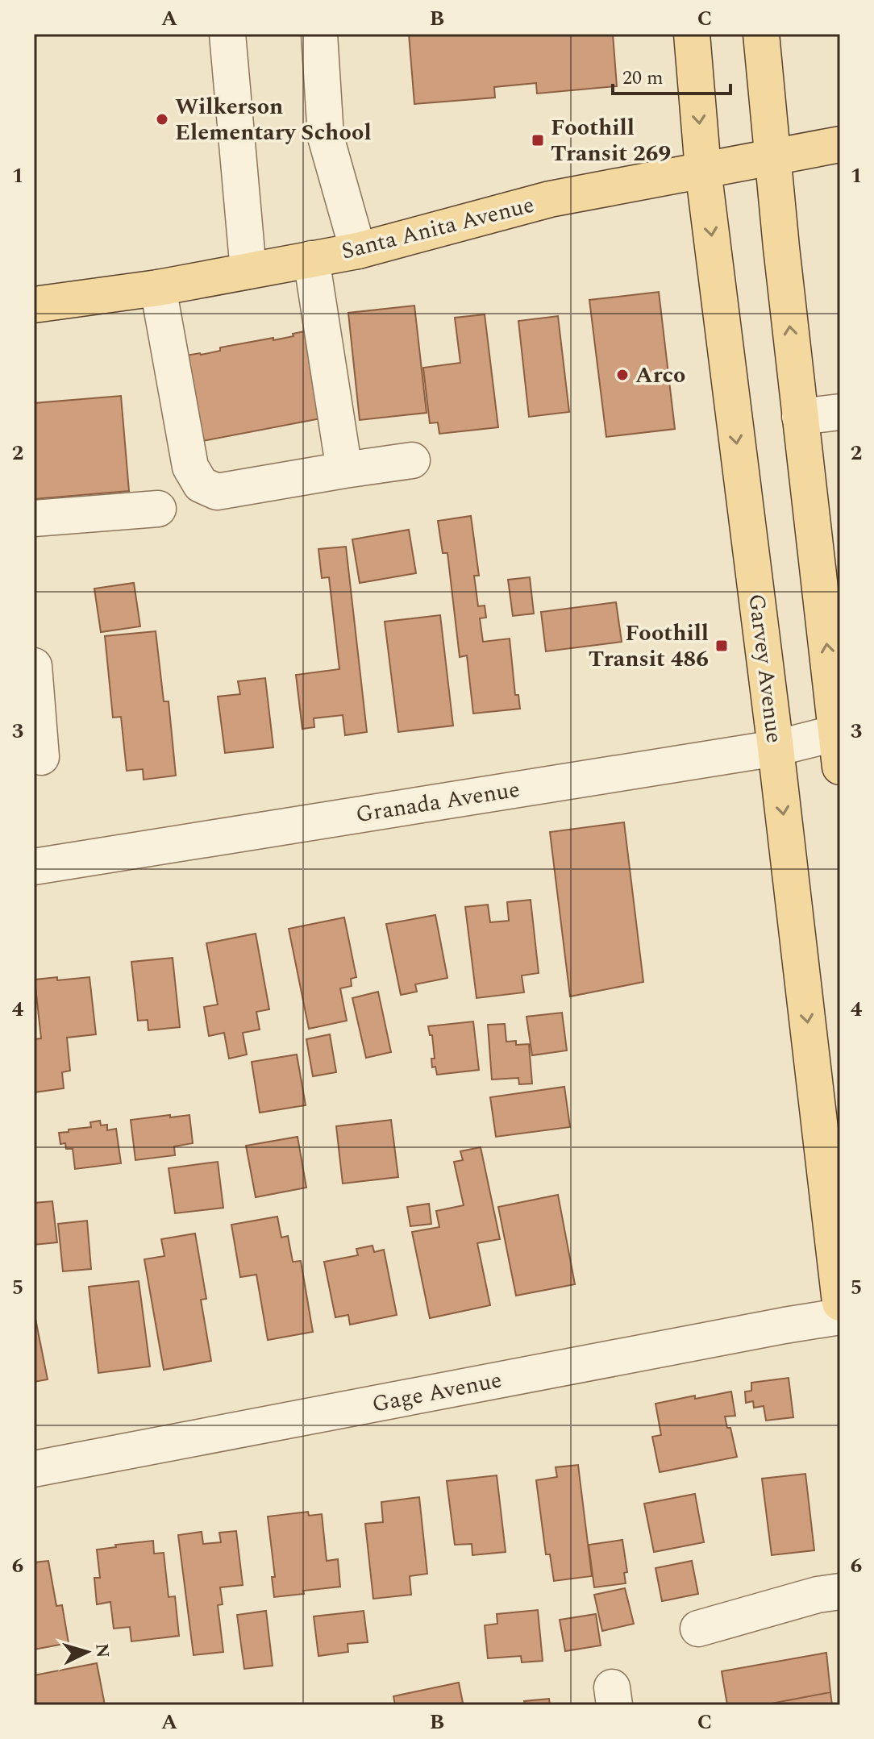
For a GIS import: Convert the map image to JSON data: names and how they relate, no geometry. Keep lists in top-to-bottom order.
{
  "streets": {
    "main road": ["Santa Anita Avenue", "Garvey Avenue"],
    "street": ["Granada Avenue", "Gage Avenue"]
  },
  "crossings": [
    ["Santa Anita Avenue", "Garvey Avenue"],
    ["Garvey Avenue", "Granada Avenue"]
  ],
  "places": {
    "other": ["Wilkerson Elementary School", "Arco"],
    "transit": ["Foothill Transit 269", "Foothill Transit 486"]
  },
  "scale_bar": "20 m",
  "north": "right",
  "grid": {
    "columns": ["A", "B", "C"],
    "rows": [
      "1",
      "2",
      "3",
      "4",
      "5",
      "6"
    ]
  }
}
